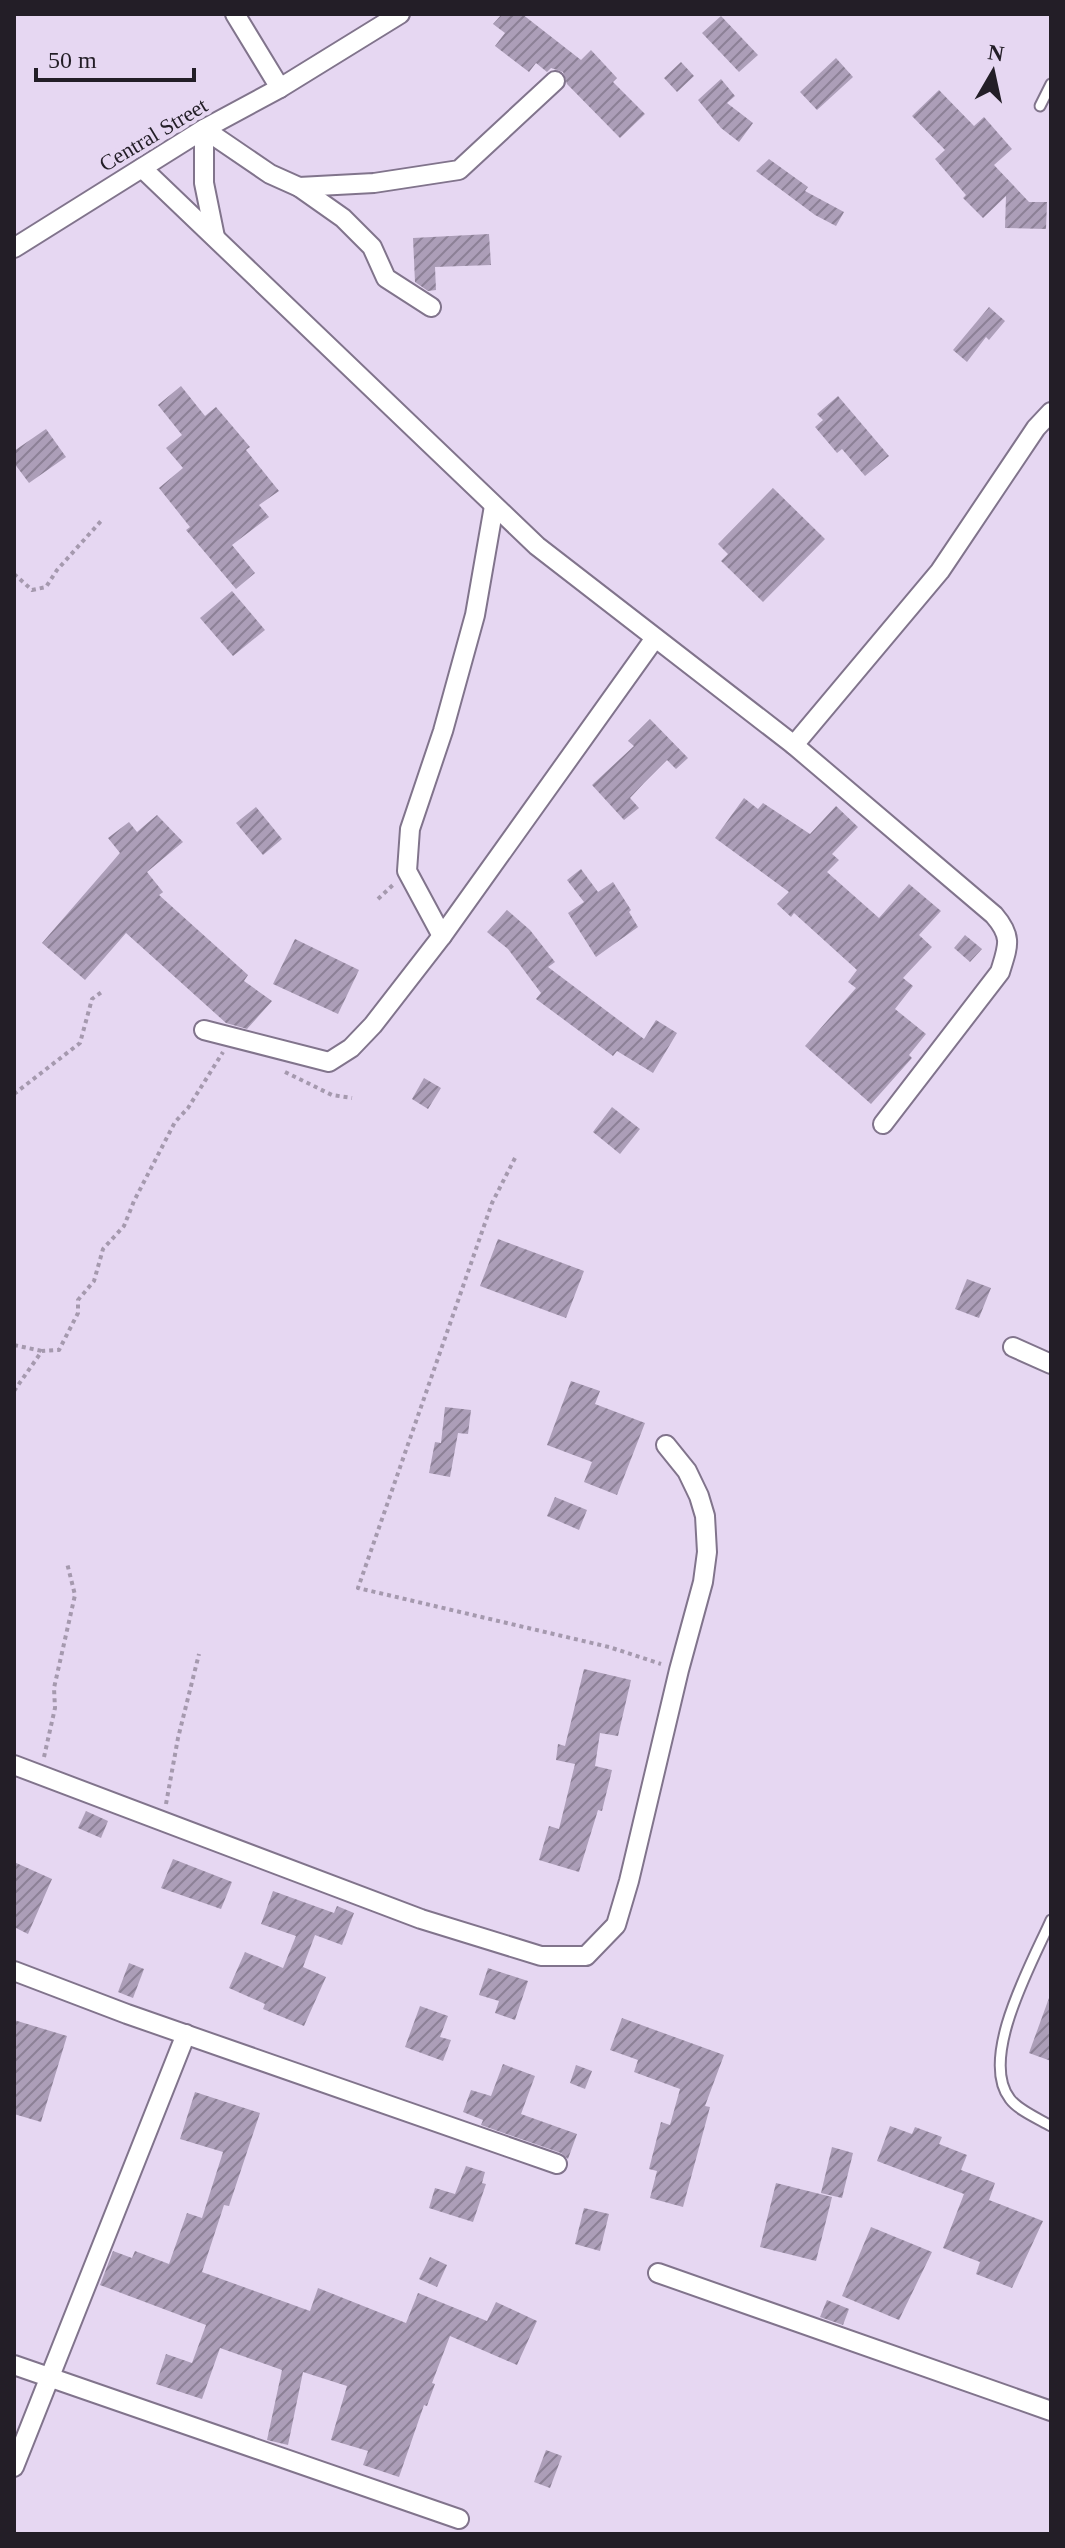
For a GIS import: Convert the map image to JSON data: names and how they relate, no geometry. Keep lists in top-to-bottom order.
{
  "streets": {
    "street": ["Central Street"]
  },
  "scale_bar": "50 m",
  "north": "top"
}
